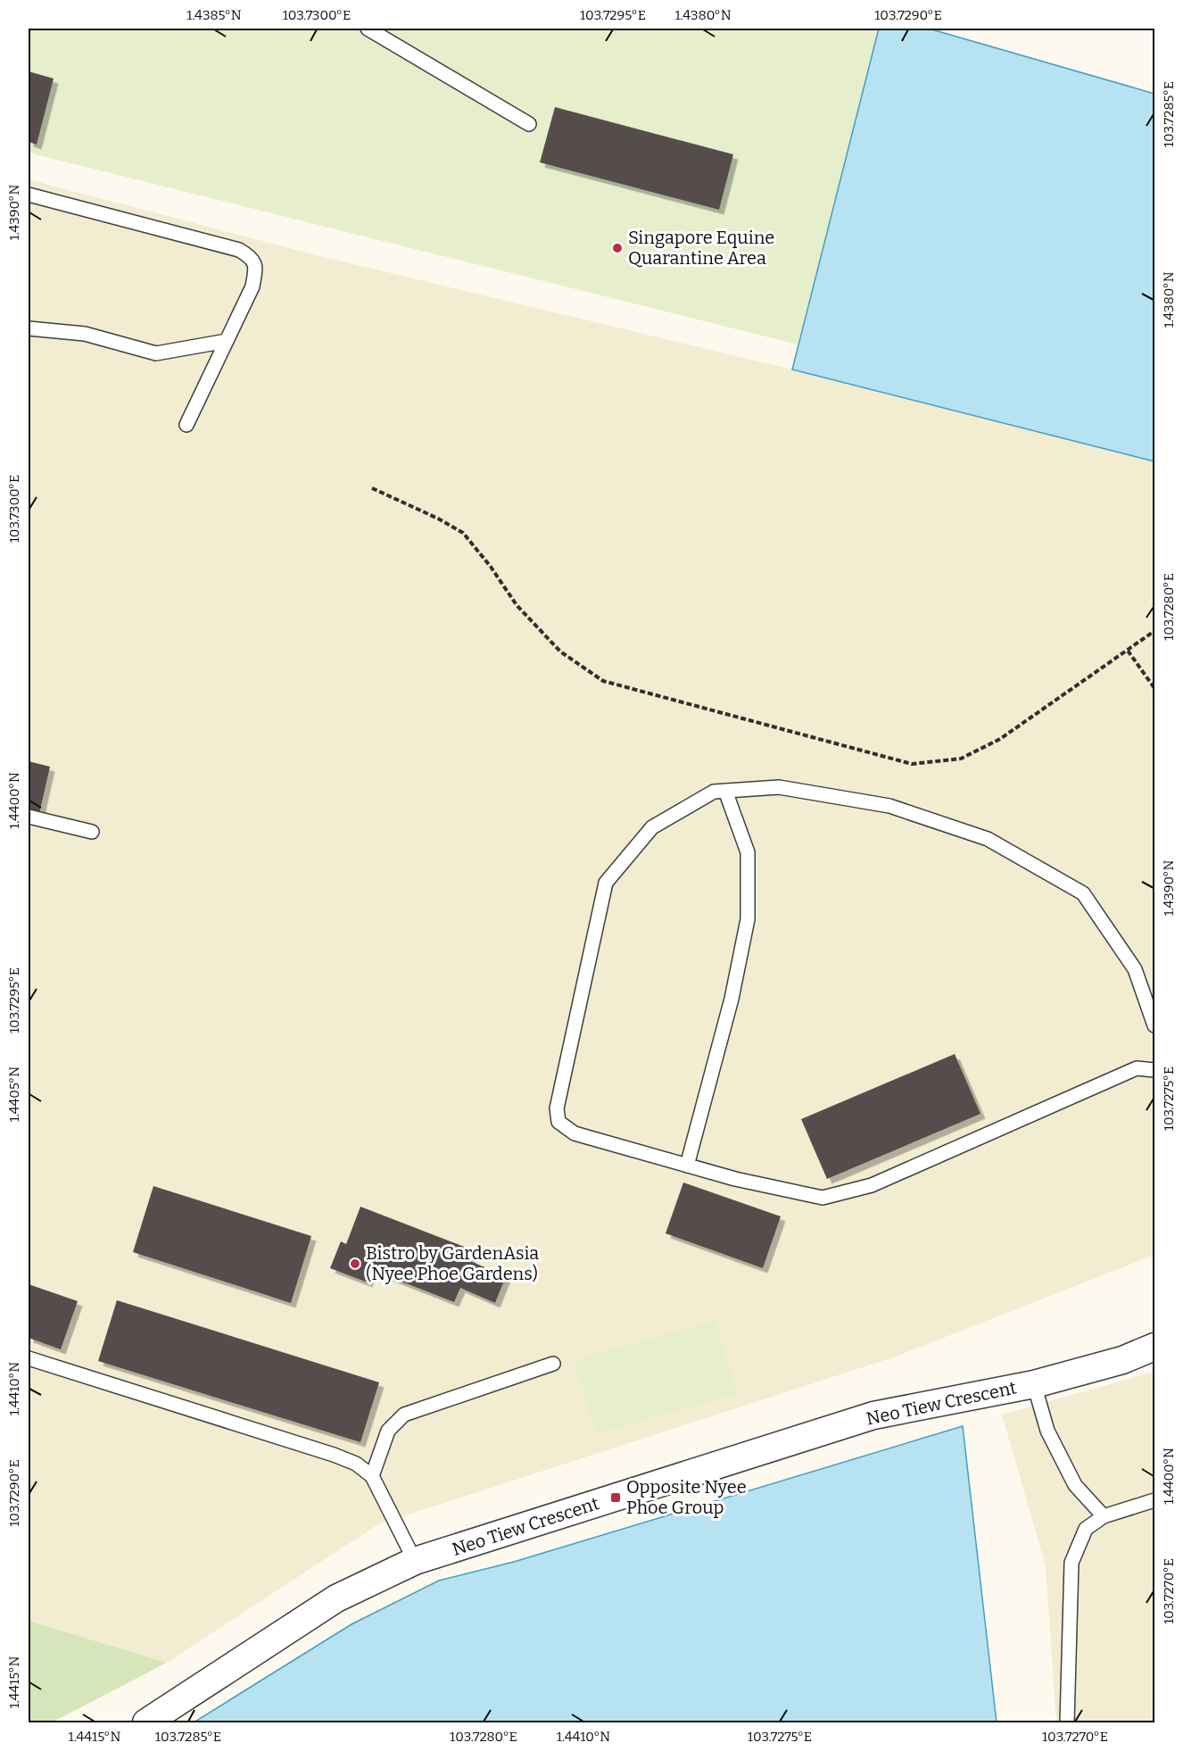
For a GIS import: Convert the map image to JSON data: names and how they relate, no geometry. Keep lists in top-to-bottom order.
{
  "streets": {
    "street": ["Neo Tiew Crescent"]
  },
  "places": {
    "other": ["Singapore Equine Quarantine Area", "Bistro by GardenAsia (Nyee Phoe Gardens)"],
    "transit": ["Opposite Nyee Phoe Group"]
  },
  "coordinates": [
    "1.4385°N",
    "103.7300°E",
    "103.7295°E",
    "1.4380°N",
    "103.7290°E",
    "103.7285°E",
    "1.4390°N",
    "103.7280°E",
    "1.4400°N",
    "1.4405°N",
    "103.7275°E",
    "1.4410°N",
    "103.7270°E",
    "1.4415°N"
  ]
}
